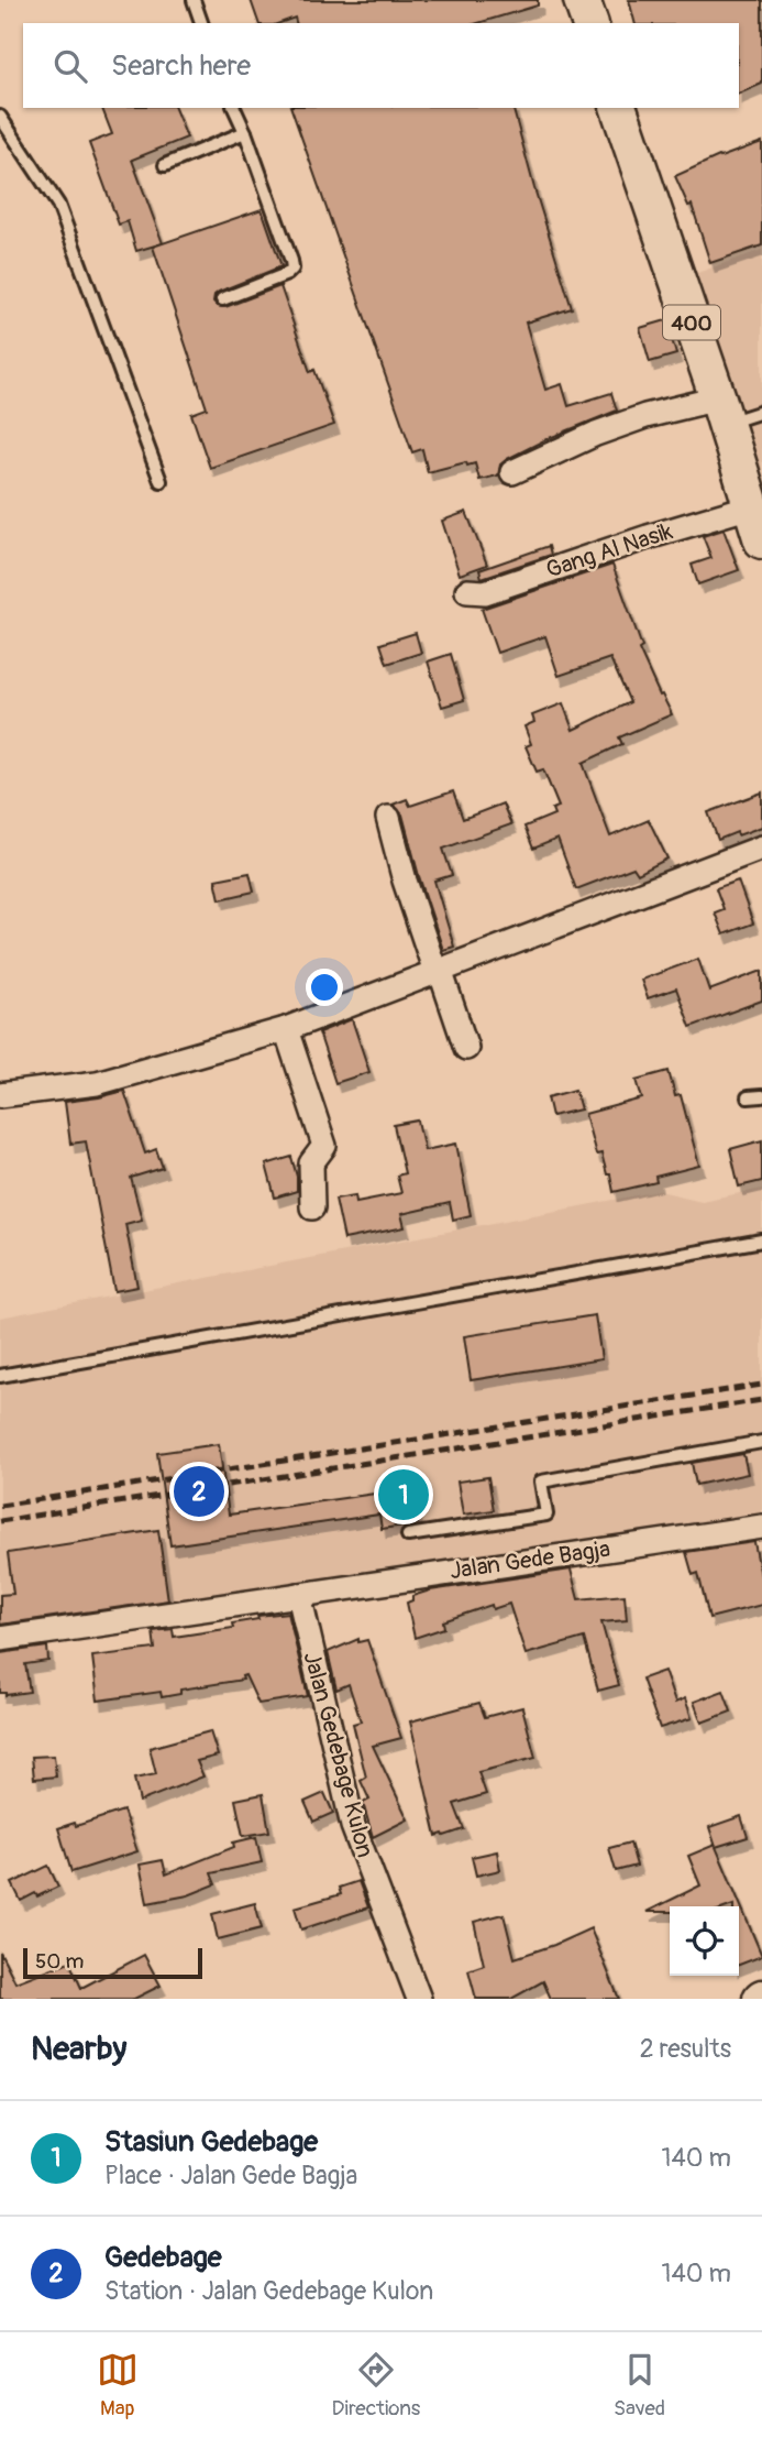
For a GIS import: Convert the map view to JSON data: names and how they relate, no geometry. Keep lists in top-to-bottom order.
{
  "streets": {
    "main road": ["400"],
    "street": ["Gang Al Nasik", "Jalan Gede Bagja", "Jalan Gedebage Kulon"]
  },
  "crossings": [
    ["400", "Gang Al Nasik"],
    ["Jalan Gede Bagja", "Jalan Gedebage Kulon"]
  ],
  "scale_bar": "50 m",
  "page": {
    "search": "Search here",
    "pins": ["2", "1"],
    "scale": "50 m",
    "heading": ["Nearby", "2 results"],
    "list": [
      {
        "mark": "1",
        "name": "Stasiun Gedebage",
        "note": "Place · Jalan Gede Bagja",
        "value": "140 m"
      },
      {
        "mark": "2",
        "name": "Gedebage",
        "note": "Station · Jalan Gedebage Kulon",
        "value": "140 m"
      }
    ],
    "nav": ["Map", "Directions", "Saved"]
  }
}
